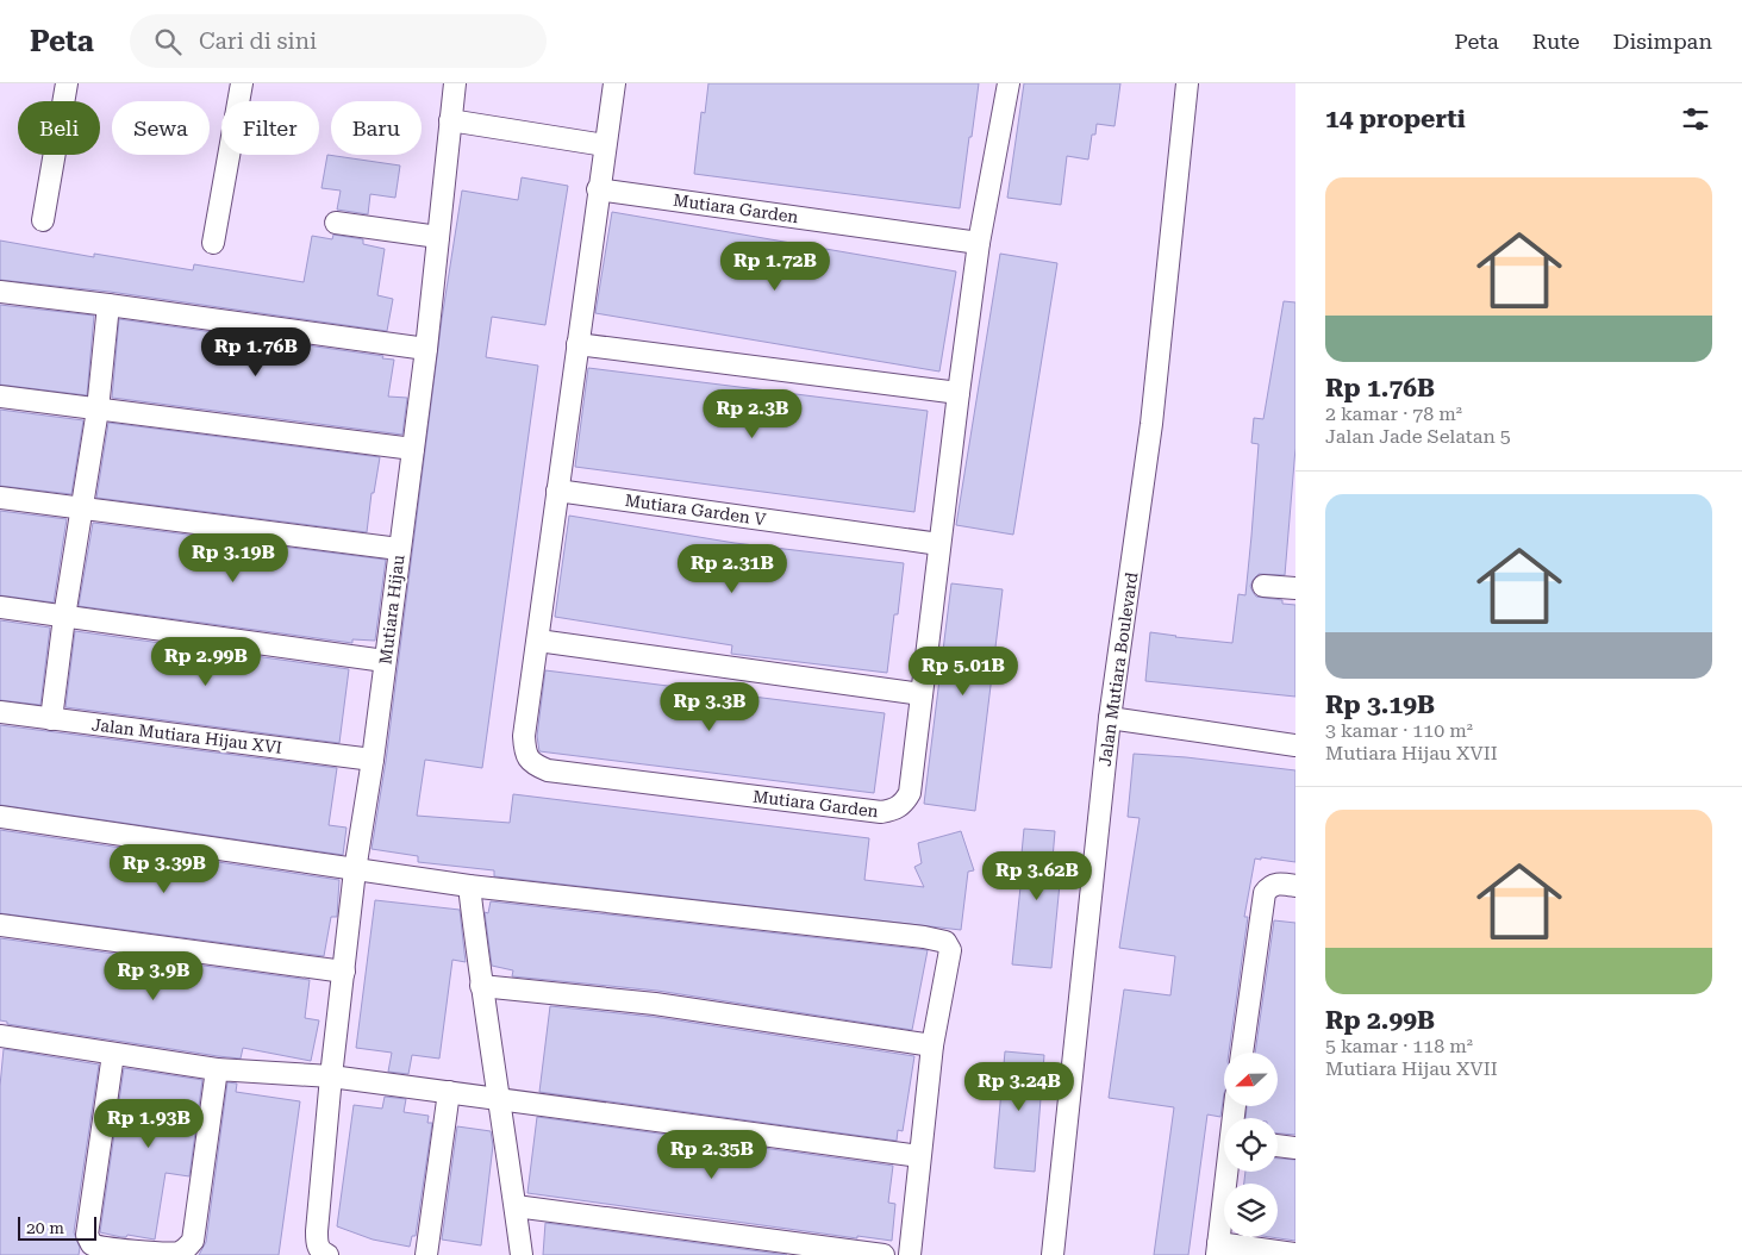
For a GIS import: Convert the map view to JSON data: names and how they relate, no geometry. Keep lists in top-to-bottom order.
{
  "streets": {
    "street": [
      "Mutiara Garden",
      "Mutiara Garden V",
      "Mutiara Hijau",
      "Jalan Mutiara Boulevard",
      "Jalan Mutiara Hijau XVI"
    ]
  },
  "crossings": [
    ["Mutiara Garden", "Mutiara Garden V"],
    ["Mutiara Hijau", "Jalan Mutiara Hijau XVI"]
  ],
  "scale_bar": "20 m",
  "north": "left",
  "page": {
    "header": "Peta",
    "search": "Cari di sini",
    "nav": ["Peta", "Rute", "Disimpan"],
    "heading": "14 properti",
    "chip": [
      "Beli",
      "Sewa",
      "Filter",
      "Baru"
    ],
    "list": [
      {
        "name": "Rp 1.76B",
        "note": "2 kamar · 78 m² · Jalan Jade Selatan 5"
      },
      {
        "name": "Rp 3.19B",
        "note": "3 kamar · 110 m² · Mutiara Hijau XVII"
      },
      {
        "name": "Rp 2.99B",
        "note": "5 kamar · 118 m² · Mutiara Hijau XVII"
      }
    ],
    "price": [
      "Rp 1.72B",
      "Rp 1.76B",
      "Rp 2.3B",
      "Rp 3.19B",
      "Rp 2.31B",
      "Rp 2.99B",
      "Rp 5.01B",
      "Rp 3.3B",
      "Rp 3.39B",
      "Rp 3.62B",
      "Rp 3.9B",
      "Rp 3.24B",
      "Rp 1.93B",
      "Rp 2.35B"
    ],
    "scale": "20 m"
  }
}
